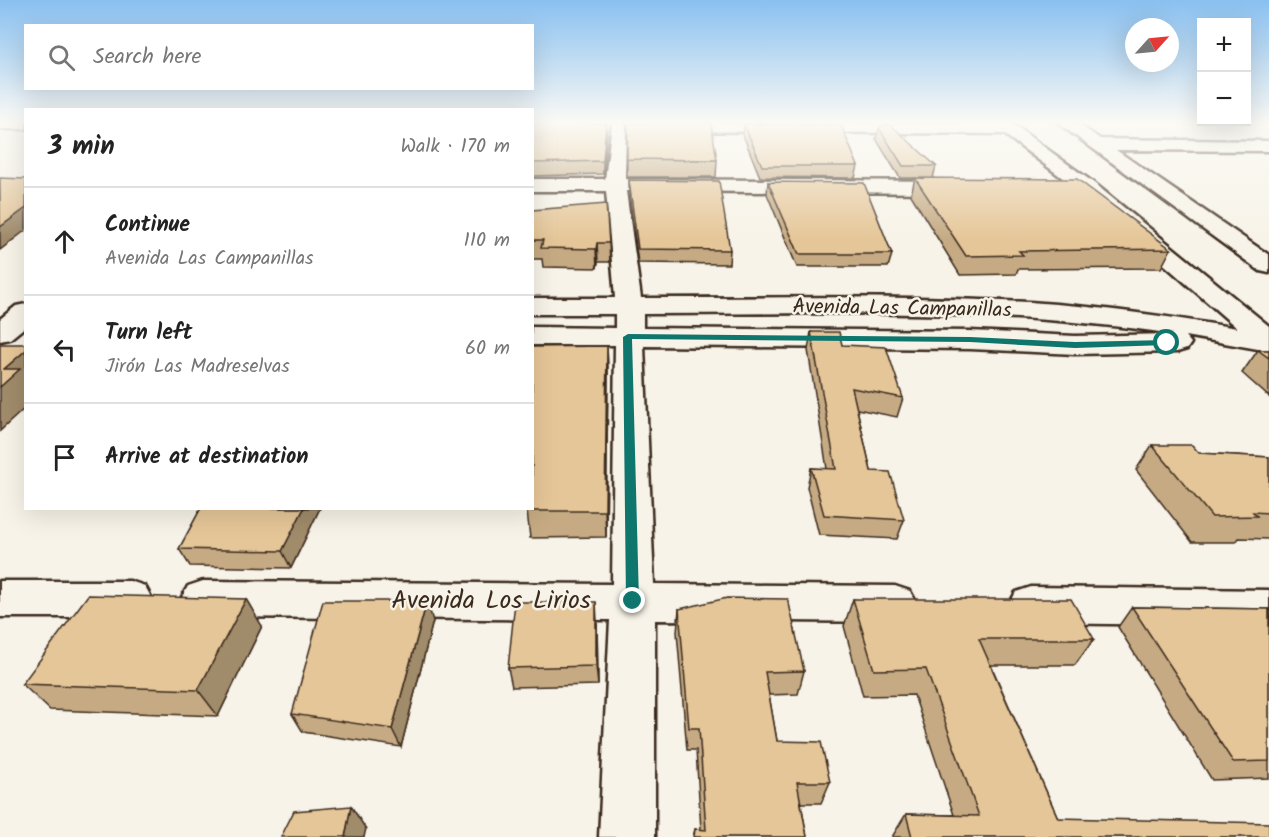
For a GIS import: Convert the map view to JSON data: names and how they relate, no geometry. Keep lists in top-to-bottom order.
{
  "streets": {
    "street": ["Avenida Las Campanillas", "Avenida Los Lirios"]
  },
  "north": "top right",
  "page": {
    "map_buttons": ["+", "−"],
    "search": "Search here",
    "heading": ["3 min", "Walk · 170 m"],
    "list": [
      ["Continue", "Avenida Las Campanillas", "110 m"],
      ["Turn left", "Jirón Las Madreselvas", "60 m"],
      "Arrive at destination"
    ]
  }
}
